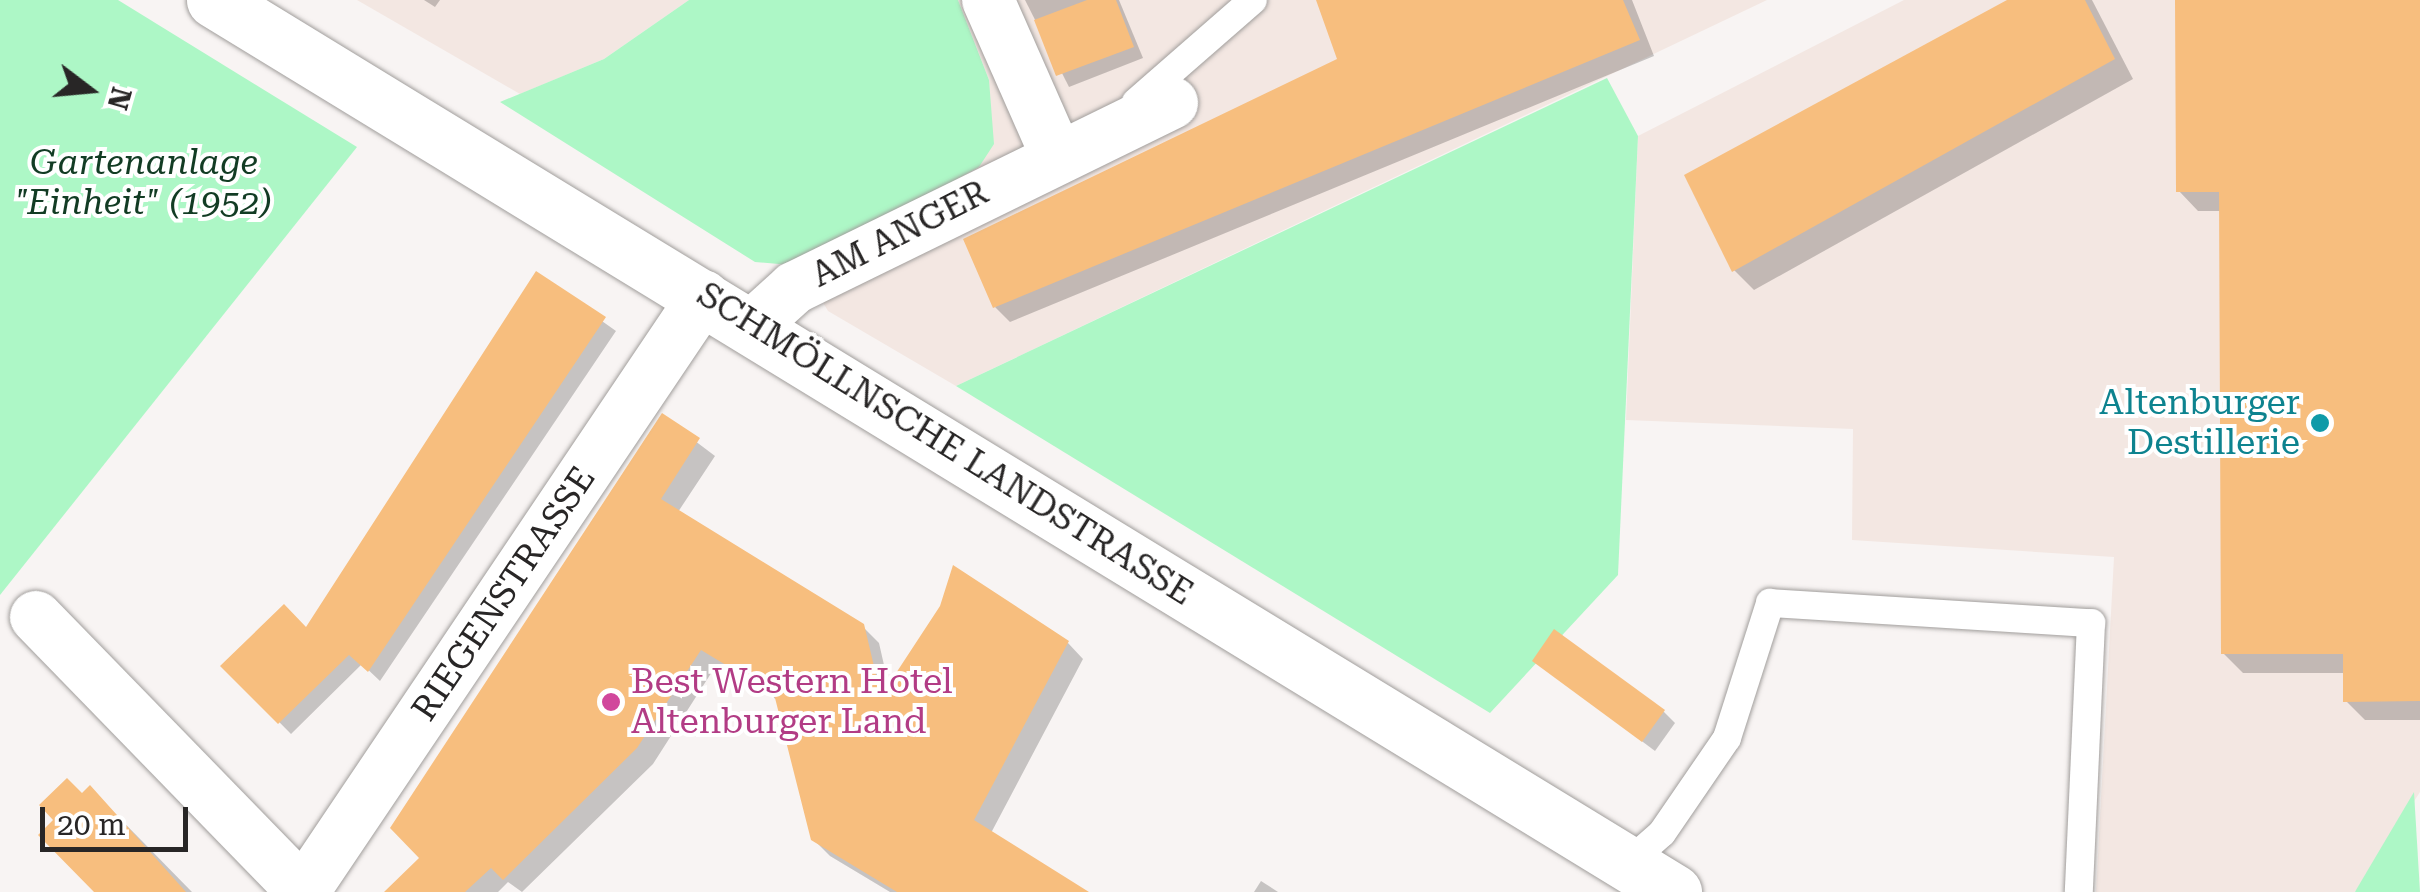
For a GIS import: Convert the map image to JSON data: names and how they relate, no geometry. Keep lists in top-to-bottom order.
{
  "streets": {
    "main road": ["SCHMÖLLNSCHE LANDSTRASSE"],
    "street": ["AM ANGER", "RIEGENSTRASSE"]
  },
  "crossings": [
    ["AM ANGER", "SCHMÖLLNSCHE LANDSTRASSE"],
    ["SCHMÖLLNSCHE LANDSTRASSE", "RIEGENSTRASSE"]
  ],
  "parks": ["Gartenanlage \"Einheit\" (1952)"],
  "places": ["Altenburger Destillerie", "Best Western Hotel Altenburger Land"],
  "scale_bar": "20 m",
  "north": "right"
}
